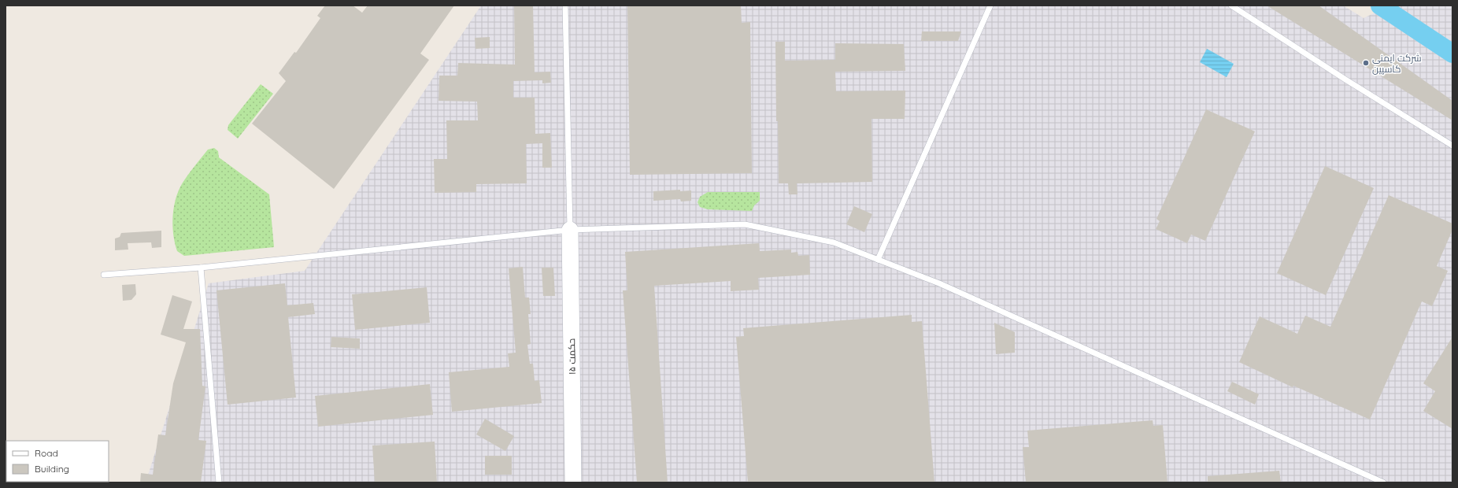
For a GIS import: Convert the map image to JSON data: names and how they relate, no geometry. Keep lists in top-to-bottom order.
{
  "streets": {
    "street": ["حکمت ۱۵"]
  },
  "places": ["شرکت ایمنی کاسپین"],
  "legend": ["Road", "Building"]
}
